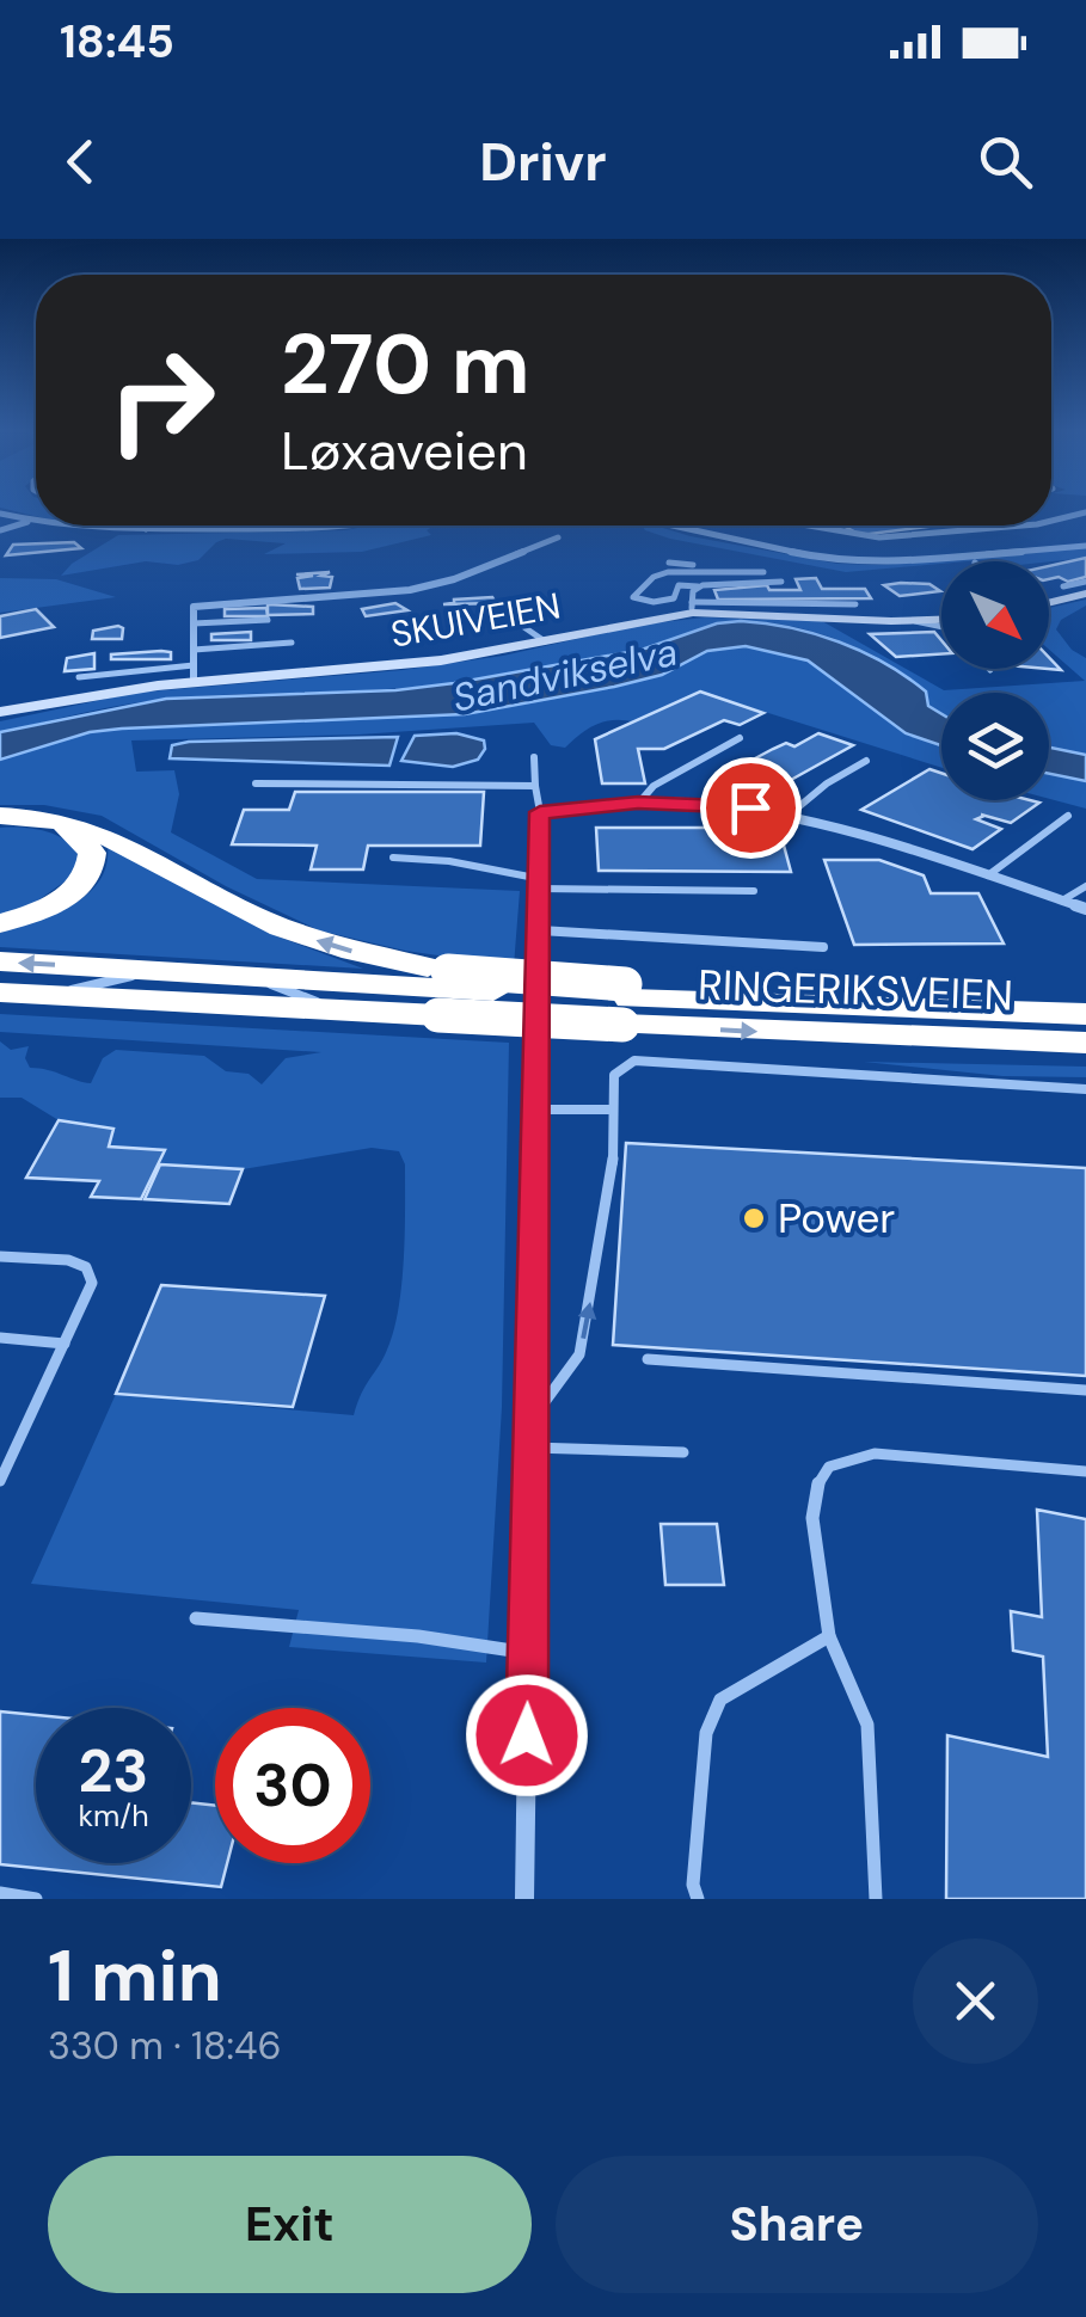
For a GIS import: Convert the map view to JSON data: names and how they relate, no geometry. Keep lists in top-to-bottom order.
{
  "streets": {
    "highway": ["RINGERIKSVEIEN"],
    "main road": ["SKUIVEIEN"]
  },
  "water": ["Sandvikselva"],
  "places": ["Power"],
  "north": "bottom right",
  "page": {
    "status": "18:45",
    "header": "Drivr",
    "turn": ["270 m", "Løxaveien"],
    "speed": "23 km/h",
    "limit": "30",
    "heading": ["1 min", "330 m · 18:46"],
    "buttons": ["Exit", "Share"]
  }
}
